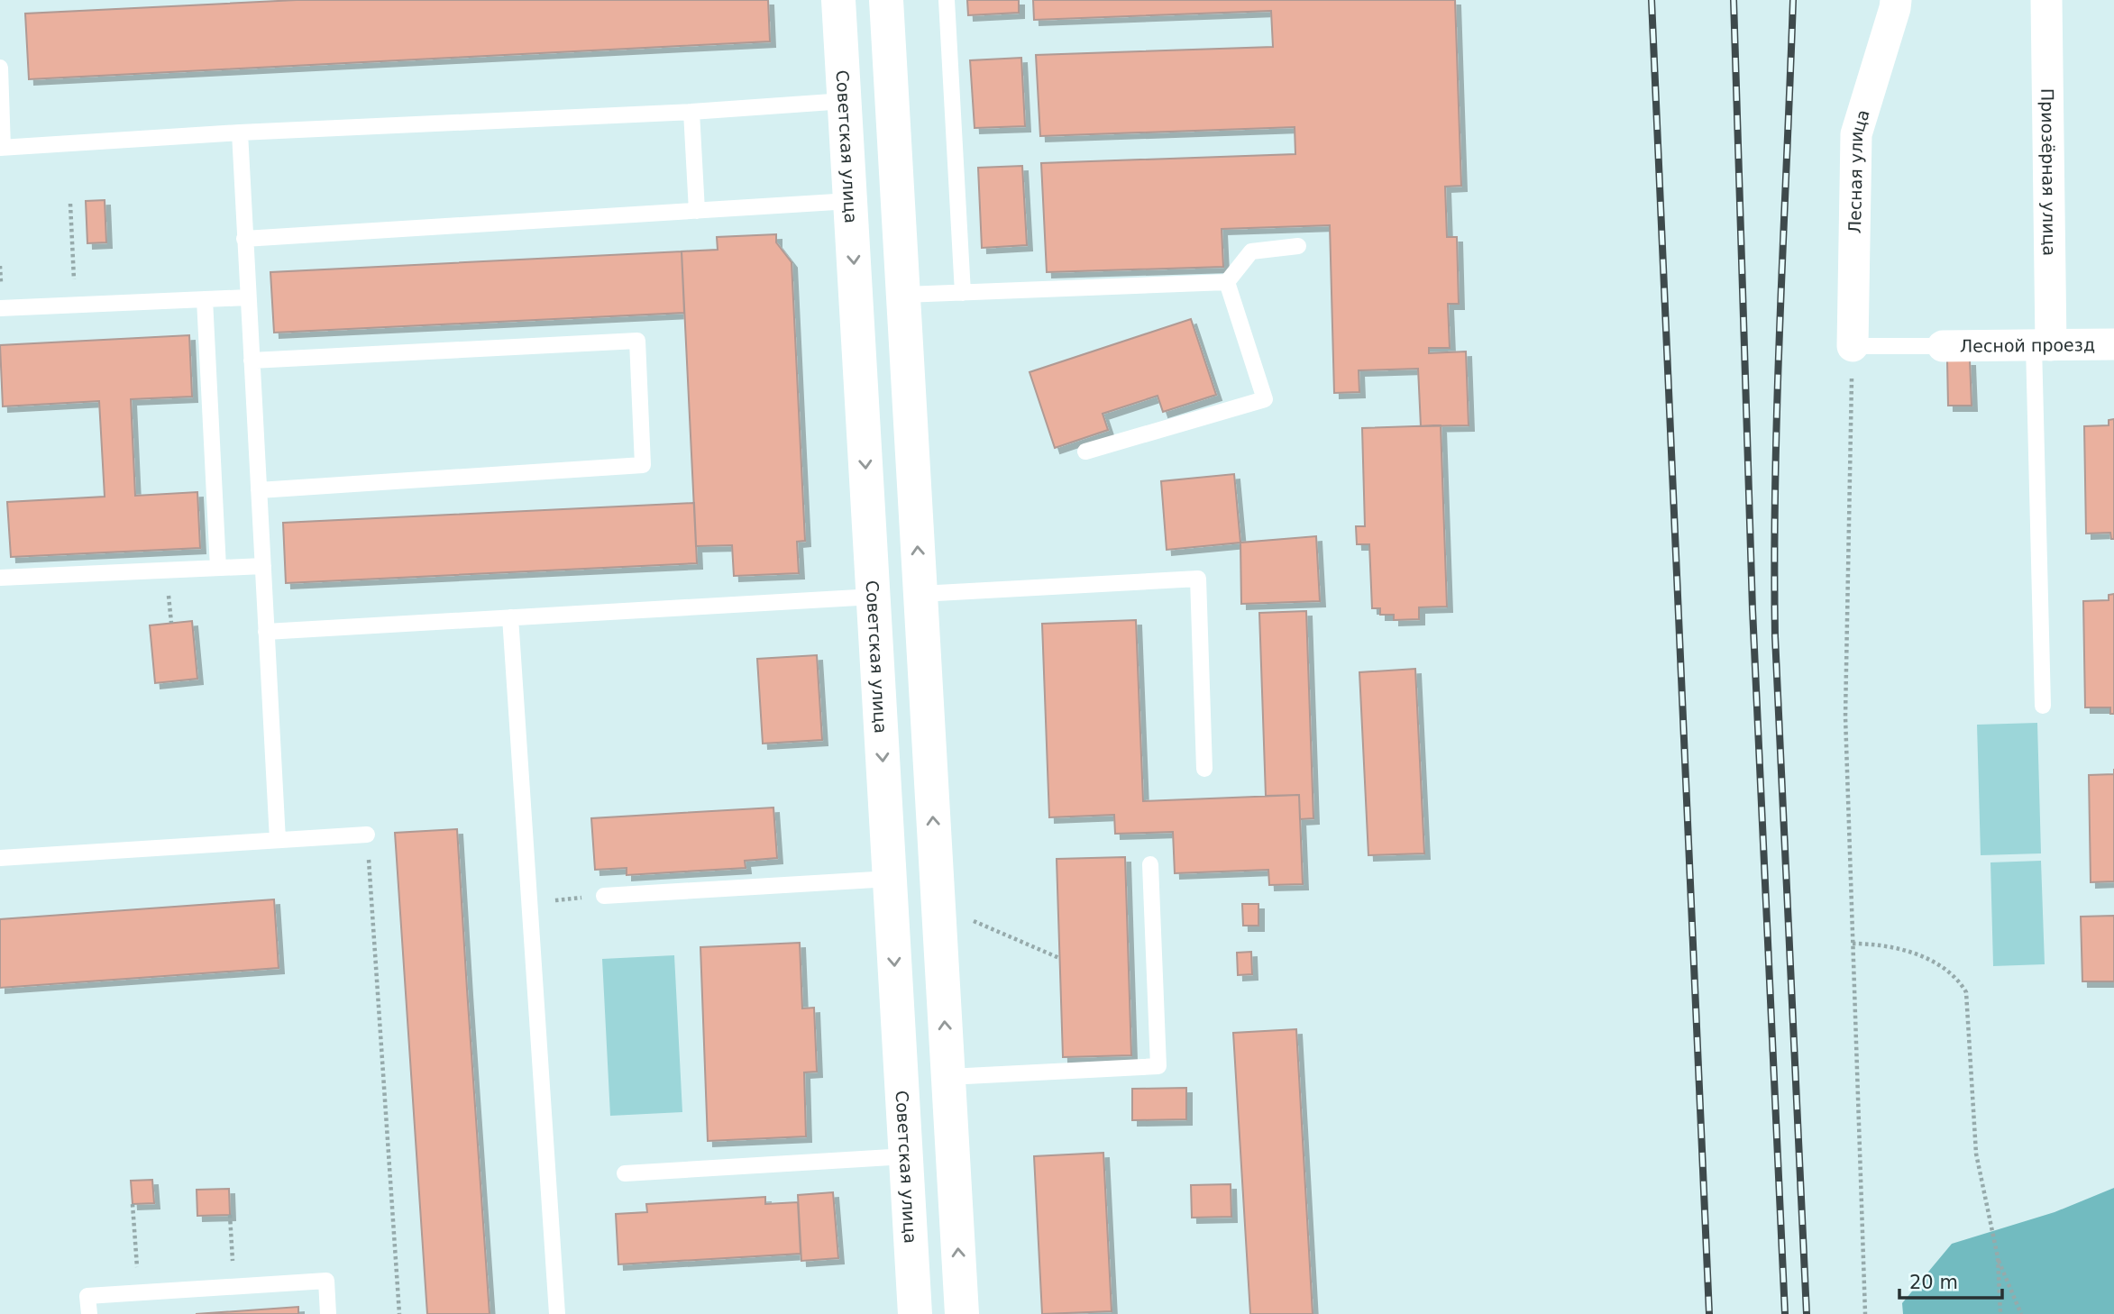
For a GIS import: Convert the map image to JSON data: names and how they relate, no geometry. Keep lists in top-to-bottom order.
{
  "streets": {
    "main road": ["Советская улица"],
    "street": ["Лесная улица", "Приозёрная улица", "Лесной проезд"]
  },
  "crossings": [
    ["Приозёрная улица", "Лесной проезд"]
  ],
  "scale_bar": "20 m"
}
